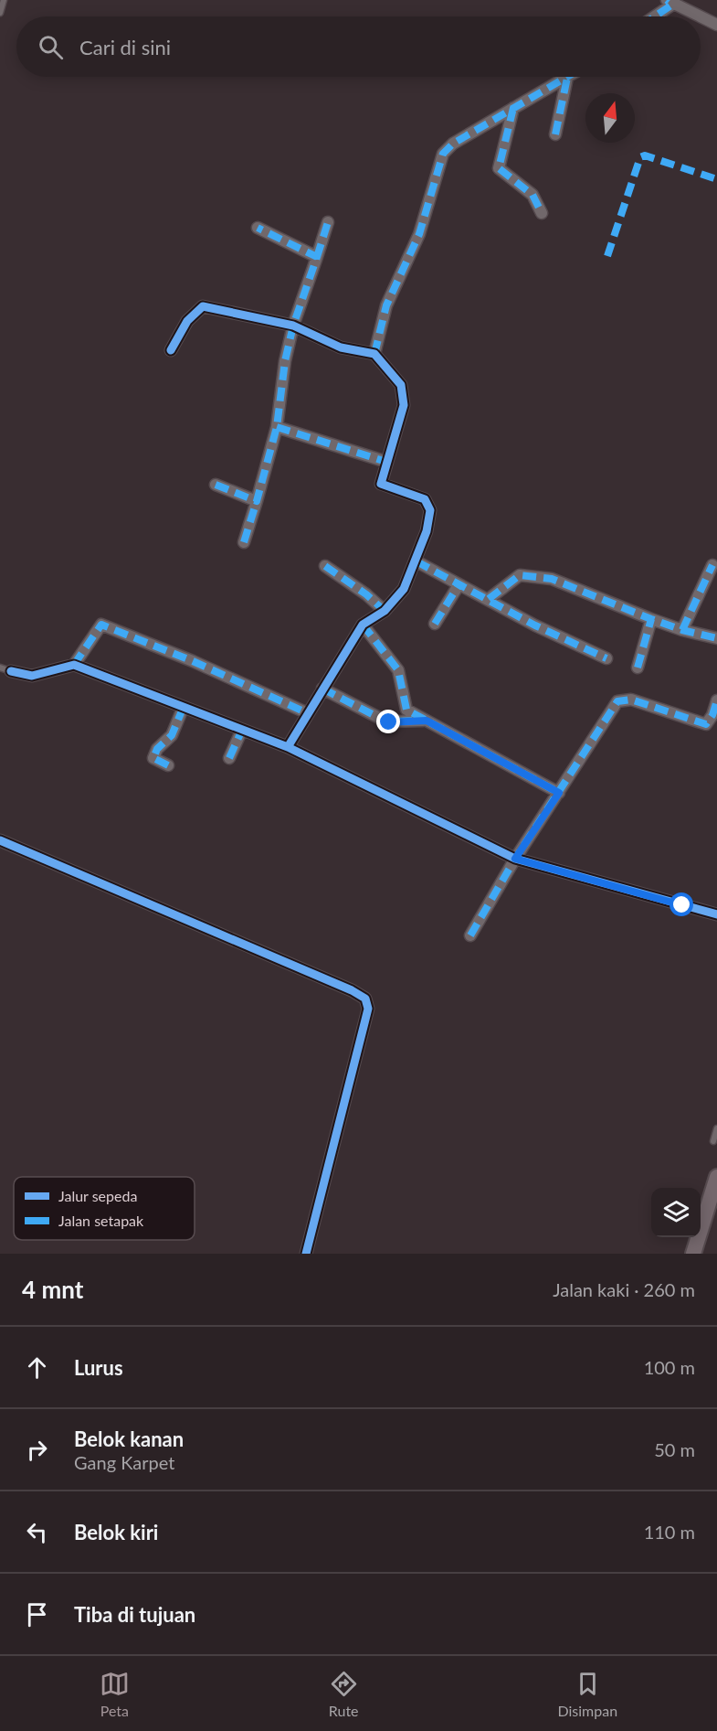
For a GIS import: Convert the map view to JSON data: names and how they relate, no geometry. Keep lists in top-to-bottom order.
{
  "legend": ["Jalur sepeda", "Jalan setapak"],
  "north": "top",
  "page": {
    "search": "Cari di sini",
    "heading": ["4 mnt", "Jalan kaki · 260 m"],
    "list": [
      ["Lurus", "100 m"],
      ["Belok kanan", "Gang Karpet", "50 m"],
      ["Belok kiri", "110 m"],
      "Tiba di tujuan"
    ],
    "nav": ["Peta", "Rute", "Disimpan"]
  }
}
